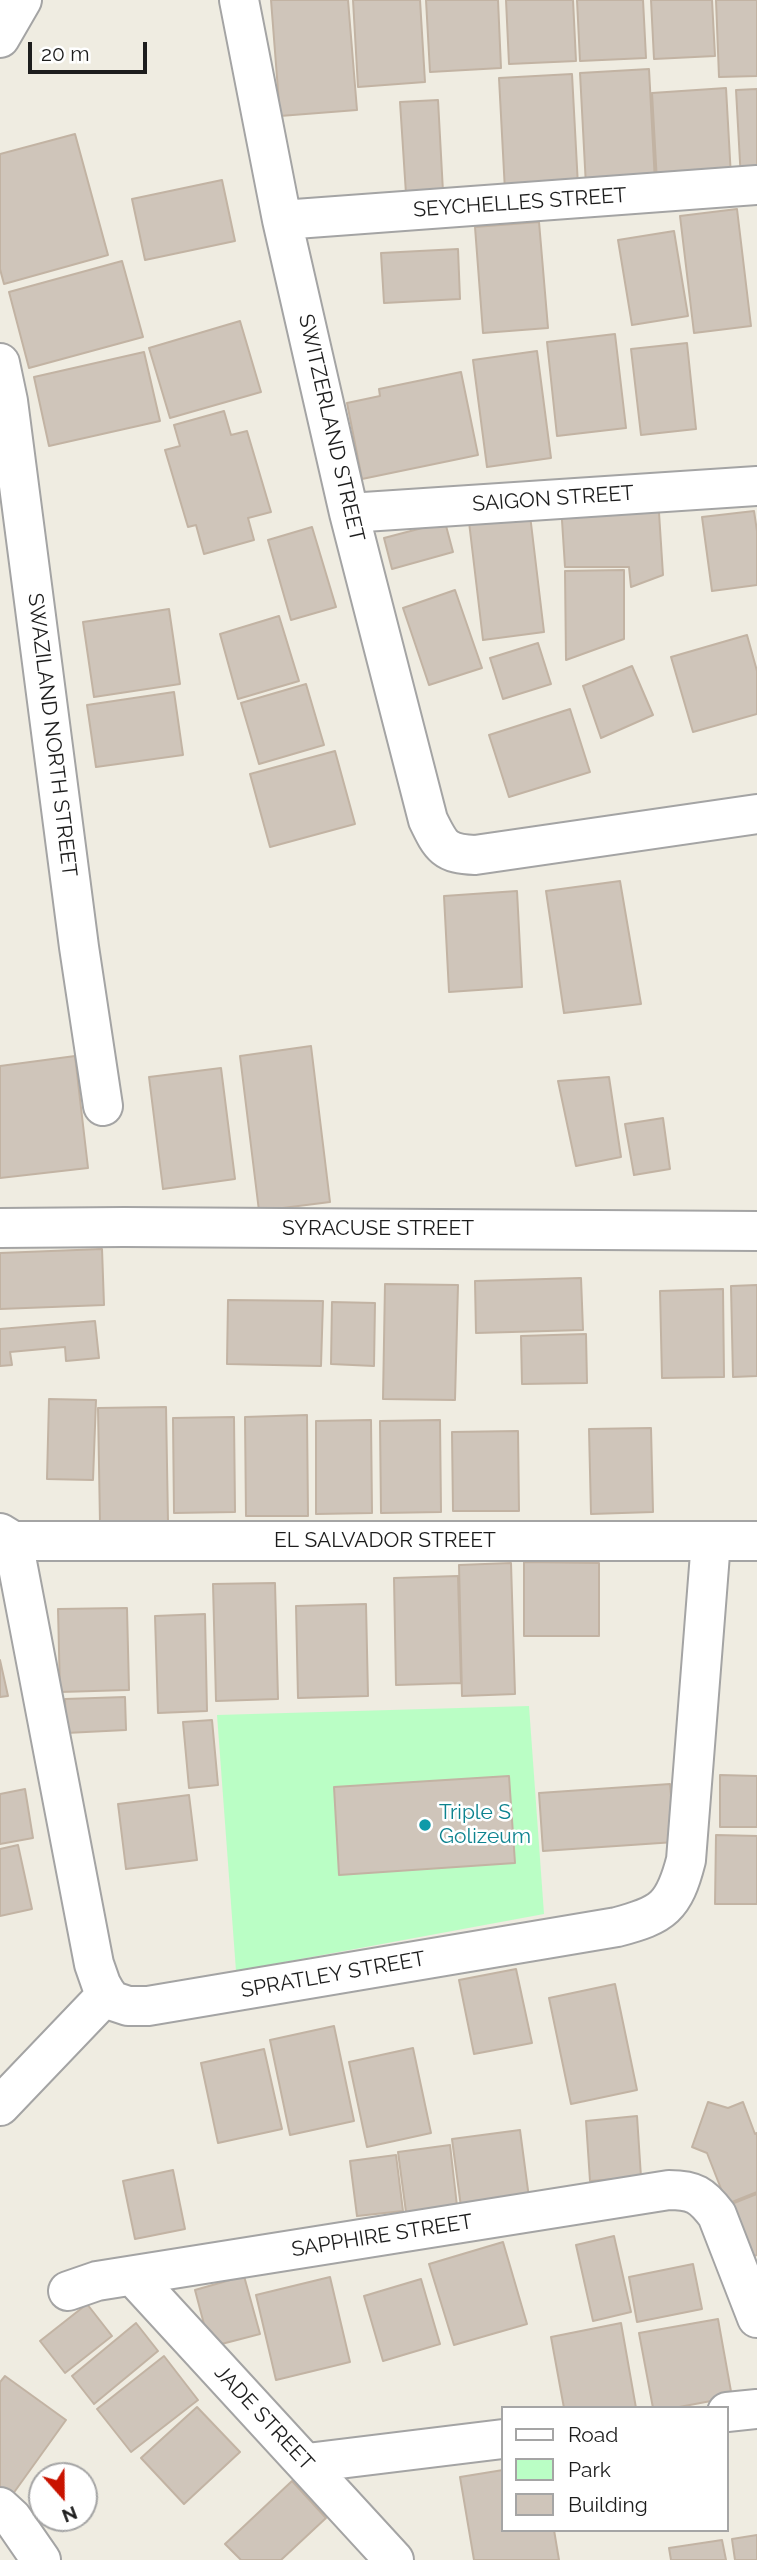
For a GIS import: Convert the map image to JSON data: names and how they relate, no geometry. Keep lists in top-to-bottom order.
{
  "streets": {
    "street": [
      "SEYCHELLES STREET",
      "SWITZERLAND STREET",
      "SAIGON STREET",
      "SWAZILAND NORTH STREET",
      "SYRACUSE STREET",
      "EL SALVADOR STREET",
      "SPRATLEY STREET",
      "SAPPHIRE STREET",
      "JADE STREET"
    ]
  },
  "crossings": [
    ["SEYCHELLES STREET", "SWITZERLAND STREET"],
    ["SWITZERLAND STREET", "SAIGON STREET"],
    ["EL SALVADOR STREET", "SPRATLEY STREET"],
    ["SAPPHIRE STREET", "JADE STREET"]
  ],
  "places": ["Triple S Golizeum"],
  "legend": ["Road", "Park", "Building"],
  "scale_bar": "20 m",
  "north": "bottom"
}
